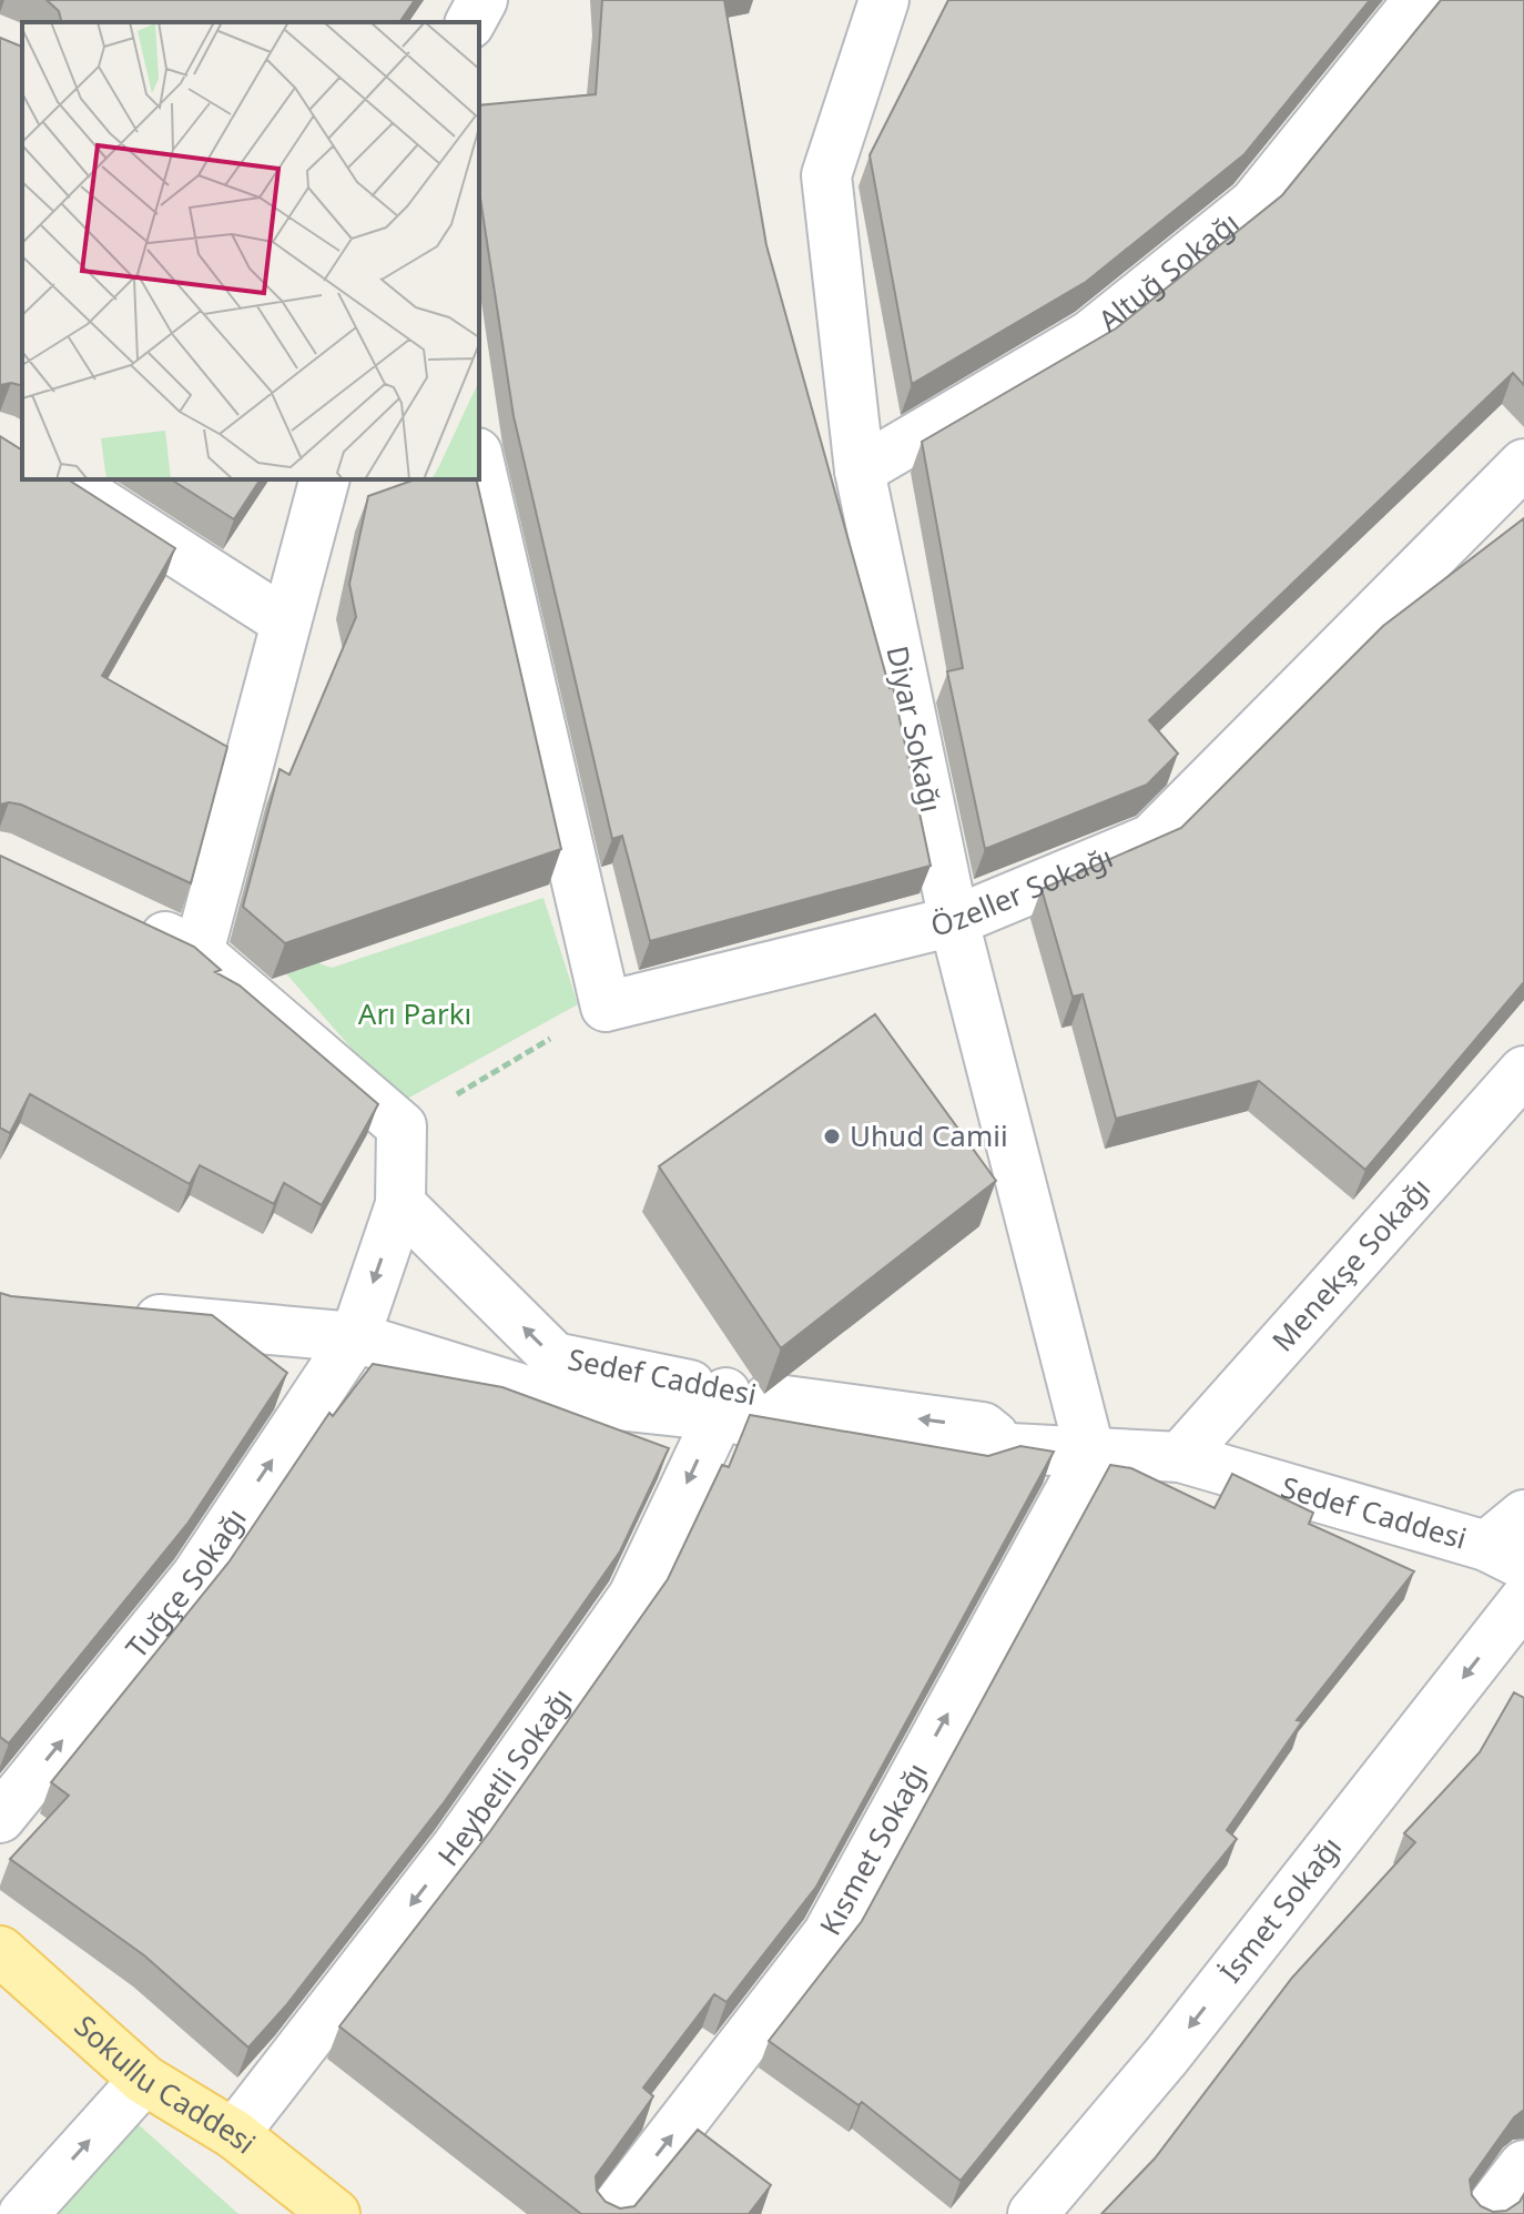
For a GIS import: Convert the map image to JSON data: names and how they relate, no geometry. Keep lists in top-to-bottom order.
{
  "streets": {
    "main road": ["Sokullu Caddesi"],
    "street": [
      "Altuğ Sokağı",
      "Diyar Sokağı",
      "Özeller Sokağı",
      "Menekşe Sokağı",
      "Sedef Caddesi",
      "Tuğçe Sokağı",
      "Heybetli Sokağı",
      "Kısmet Sokağı",
      "İsmet Sokağı"
    ]
  },
  "crossings": [
    ["Altuğ Sokağı", "Diyar Sokağı"],
    ["Diyar Sokağı", "Özeller Sokağı"],
    ["Diyar Sokağı", "Sedef Caddesi"],
    ["Diyar Sokağı", "Kısmet Sokağı"],
    ["Menekşe Sokağı", "Sedef Caddesi"],
    ["Sedef Caddesi", "Tuğçe Sokağı"],
    ["Sedef Caddesi", "Heybetli Sokağı"],
    ["Sedef Caddesi", "Kısmet Sokağı"],
    ["Heybetli Sokağı", "Sokullu Caddesi"]
  ],
  "one_way": [
    "Tuğçe Sokağı",
    "Heybetli Sokağı",
    "Kısmet Sokağı",
    "İsmet Sokağı"
  ],
  "parks": ["Arı Parkı"],
  "places": ["Uhud Camii"]
}
